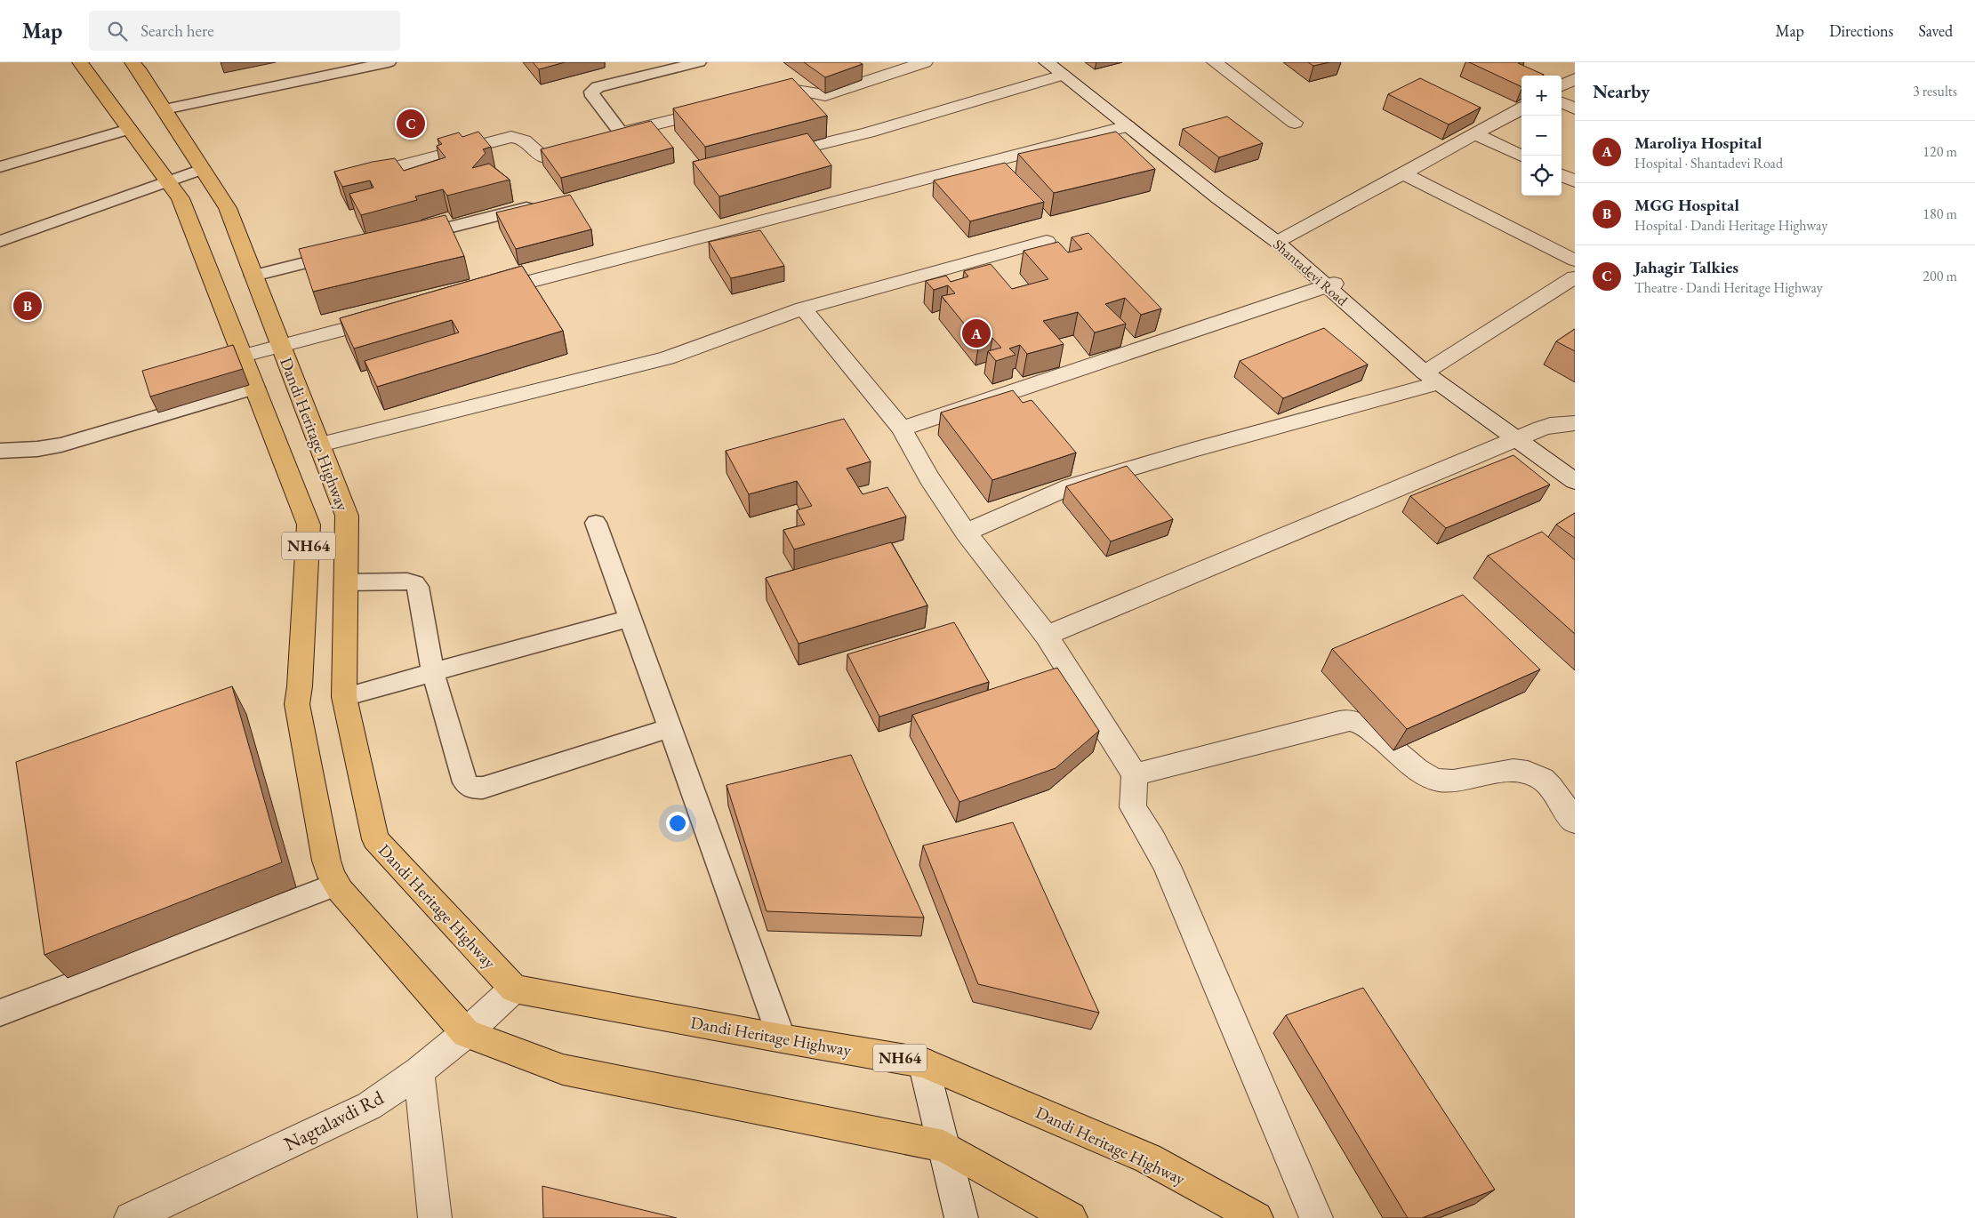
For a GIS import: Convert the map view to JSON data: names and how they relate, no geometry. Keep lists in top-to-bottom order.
{
  "streets": {
    "highway": ["Dandi Heritage Highway", "NH64"],
    "street": ["Shantadevi Road", "Nagtalavdi Rd"]
  },
  "crossings": [
    ["Dandi Heritage Highway", "Nagtalavdi Rd"],
    ["NH64", "Nagtalavdi Rd"]
  ],
  "page": {
    "header": "Map",
    "search": "Search here",
    "nav": ["Map", "Directions", "Saved"],
    "heading": ["Nearby", "3 results"],
    "map_buttons": ["+", "−"],
    "pins": ["C", "B", "A"],
    "list": [
      {
        "mark": "A",
        "name": "Maroliya Hospital",
        "note": "Hospital · Shantadevi Road",
        "value": "120 m"
      },
      {
        "mark": "B",
        "name": "MGG Hospital",
        "note": "Hospital · Dandi Heritage Highway",
        "value": "180 m"
      },
      {
        "mark": "C",
        "name": "Jahagir Talkies",
        "note": "Theatre · Dandi Heritage Highway",
        "value": "200 m"
      }
    ]
  }
}
